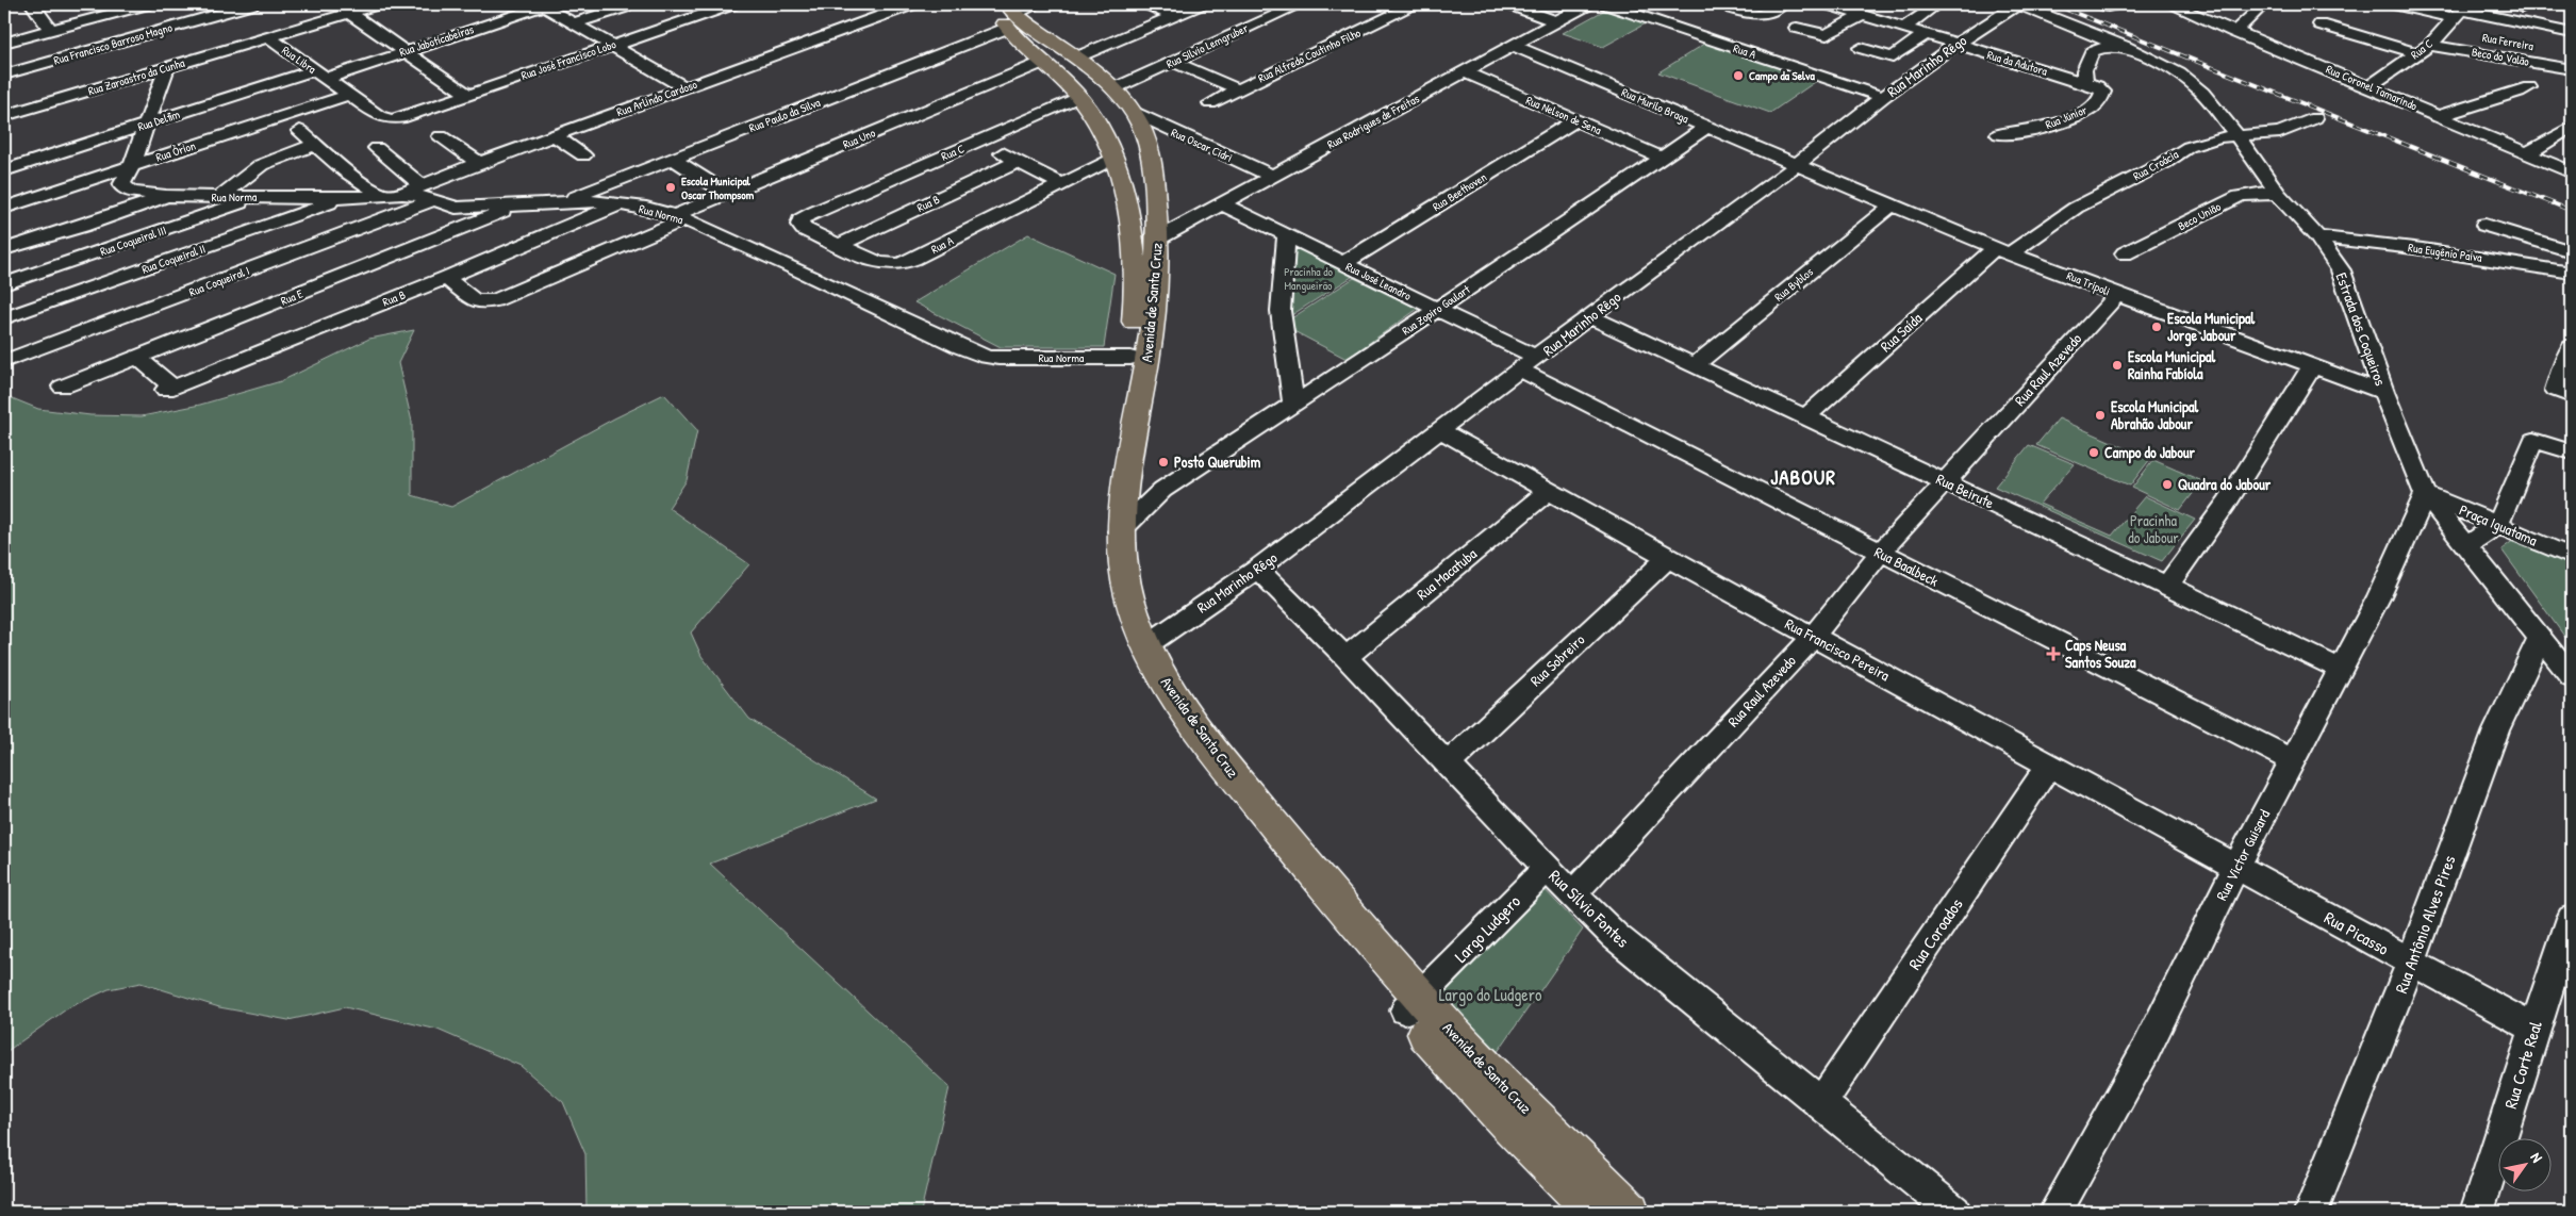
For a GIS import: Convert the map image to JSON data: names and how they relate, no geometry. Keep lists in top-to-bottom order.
{
  "streets": {
    "main road": ["Avenida de Santa Cruz"],
    "street": [
      "Rua Jaboticabeiras",
      "Rua Ferreira",
      "Rua Francisco Barroso Magno",
      "Rua Sílvio Lemgruber",
      "Rua C",
      "Rua A",
      "Rua Alfredo Coutinho Filho",
      "Beco do Valão",
      "Rua Libra",
      "Rua José Francisco Lobo",
      "Rua da Adutora",
      "Rua Marinho Rêgo",
      "Rua Zaroastro da Cunha",
      "Rua Coronel Tamarindo",
      "Rua Arlindo Cardoso",
      "Rua Murilo Braga",
      "Rua Paulo da Silva",
      "Rua Nelson de Sena",
      "Rua Júnior",
      "Rua Delfim",
      "Rua Rodrigues de Freitas",
      "Rua Uno",
      "Rua Oscar Cidri",
      "Rua Órion",
      "Rua Croácia",
      "Rua Beethoven",
      "Rua Norma",
      "Rua B",
      "Beco União",
      "Rua Coqueiral III",
      "Rua Eugênio Paiva",
      "Rua Coqueiral II",
      "Rua Coqueiral I",
      "Rua José Leandro",
      "Rua Trípoli",
      "Rua Byblos",
      "Rua E",
      "Rua Zopiro Goulart",
      "Estrada dos Coqueiros",
      "Rua Saída",
      "Rua Raul Azevedo",
      "Rua Beirute",
      "Praça Iguatama",
      "Rua Baalbeck",
      "Rua Macatuba",
      "Rua Francisco Pereira",
      "Rua Sobreiro",
      "Rua Victor Guisard",
      "Rua Sílvio Fontes",
      "Rua Antônio Alves Pires",
      "Largo Ludgero",
      "Rua Picasso",
      "Rua Coroados",
      "Rua Corte Real"
    ]
  },
  "crossings": [
    ["Rua Jaboticabeiras", "Rua Libra"],
    ["Rua Jaboticabeiras", "Rua Delfim"],
    ["Rua Ferreira", "Rua C"],
    ["Rua Sílvio Lemgruber", "Avenida de Santa Cruz"],
    ["Rua C", "Rua A"],
    ["Rua C", "Beco do Valão"],
    ["Rua C", "Rua Coronel Tamarindo"],
    ["Rua C", "Avenida de Santa Cruz"],
    ["Rua A", "Rua Marinho Rêgo"],
    ["Rua A", "Rua B"],
    ["Rua A", "Avenida de Santa Cruz"],
    ["Rua Libra", "Rua José Francisco Lobo"],
    ["Rua Libra", "Rua Zaroastro da Cunha"],
    ["Rua Libra", "Rua Delfim"],
    ["Rua Libra", "Rua Órion"],
    ["Rua da Adutora", "Rua Marinho Rêgo"],
    ["Rua da Adutora", "Rua Júnior"],
    ["Rua Marinho Rêgo", "Rua Murilo Braga"],
    ["Rua Marinho Rêgo", "Rua José Leandro"],
    ["Rua Marinho Rêgo", "Rua Trípoli"],
    ["Rua Marinho Rêgo", "Avenida de Santa Cruz"],
    ["Rua Marinho Rêgo", "Estrada dos Coqueiros"],
    ["Rua Marinho Rêgo", "Rua Beirute"],
    ["Rua Marinho Rêgo", "Rua Baalbeck"],
    ["Rua Marinho Rêgo", "Rua Francisco Pereira"],
    ["Rua Marinho Rêgo", "Rua Sílvio Fontes"],
    ["Rua Zaroastro da Cunha", "Rua Norma"],
    ["Rua Arlindo Cardoso", "Rua Norma"],
    ["Rua Murilo Braga", "Rua Rodrigues de Freitas"],
    ["Rua Murilo Braga", "Rua Trípoli"],
    ["Rua Murilo Braga", "Rua Zopiro Goulart"],
    ["Rua Paulo da Silva", "Rua Norma"],
    ["Rua Paulo da Silva", "Avenida de Santa Cruz"],
    ["Rua Nelson de Sena", "Rua Rodrigues de Freitas"],
    ["Rua Nelson de Sena", "Rua Beethoven"],
    ["Rua Nelson de Sena", "Rua Zopiro Goulart"],
    ["Rua Delfim", "Rua Norma"],
    ["Rua Rodrigues de Freitas", "Rua Oscar Cidri"],
    ["Rua Rodrigues de Freitas", "Rua José Leandro"],
    ["Rua Rodrigues de Freitas", "Avenida de Santa Cruz"],
    ["Rua Uno", "Rua Norma"],
    ["Rua Uno", "Avenida de Santa Cruz"],
    ["Rua Oscar Cidri", "Avenida de Santa Cruz"],
    ["Rua Órion", "Rua Norma"],
    ["Rua Croácia", "Rua Trípoli"],
    ["Rua Croácia", "Estrada dos Coqueiros"],
    ["Rua Croácia", "Rua Saída"],
    ["Rua Beethoven", "Rua José Leandro"],
    ["Rua Norma", "Rua B"],
    ["Rua Norma", "Rua Coqueiral III"],
    ["Rua Norma", "Rua Coqueiral II"],
    ["Rua Norma", "Rua Coqueiral I"],
    ["Rua Norma", "Rua E"],
    ["Rua Norma", "Avenida de Santa Cruz"],
    ["Rua B", "Rua E"],
    ["Beco União", "Estrada dos Coqueiros"],
    ["Rua Eugênio Paiva", "Estrada dos Coqueiros"],
    ["Rua José Leandro", "Rua Zopiro Goulart"],
    ["Rua José Leandro", "Rua Baalbeck"],
    ["Rua Trípoli", "Rua Byblos"],
    ["Rua Trípoli", "Estrada dos Coqueiros"],
    ["Rua Trípoli", "Rua Saída"],
    ["Rua Trípoli", "Rua Raul Azevedo"],
    ["Rua Byblos", "Rua Beirute"],
    ["Avenida de Santa Cruz", "Rua Zopiro Goulart"],
    ["Avenida de Santa Cruz", "Largo Ludgero"],
    ["Estrada dos Coqueiros", "Praça Iguatama"],
    ["Estrada dos Coqueiros", "Rua Victor Guisard"],
    ["Estrada dos Coqueiros", "Rua Antônio Alves Pires"],
    ["Rua Saída", "Rua Beirute"],
    ["Rua Raul Azevedo", "Rua Beirute"],
    ["Rua Raul Azevedo", "Rua Baalbeck"],
    ["Rua Raul Azevedo", "Rua Francisco Pereira"],
    ["Rua Raul Azevedo", "Rua Sílvio Fontes"],
    ["Rua Beirute", "Rua Victor Guisard"],
    ["Praça Iguatama", "Rua Victor Guisard"],
    ["Rua Baalbeck", "Rua Victor Guisard"],
    ["Rua Macatuba", "Rua Francisco Pereira"],
    ["Rua Macatuba", "Rua Sílvio Fontes"],
    ["Rua Francisco Pereira", "Rua Sobreiro"],
    ["Rua Francisco Pereira", "Rua Victor Guisard"],
    ["Rua Francisco Pereira", "Rua Picasso"],
    ["Rua Francisco Pereira", "Rua Coroados"],
    ["Rua Sobreiro", "Rua Sílvio Fontes"],
    ["Rua Victor Guisard", "Rua Picasso"],
    ["Rua Sílvio Fontes", "Largo Ludgero"],
    ["Rua Sílvio Fontes", "Rua Coroados"],
    ["Rua Antônio Alves Pires", "Rua Picasso"],
    ["Rua Picasso", "Rua Corte Real"]
  ],
  "districts": ["JABOUR"],
  "parks": ["Pracinha do Mangueirão", "Pracinha do Jabour", "Largo do Ludgero"],
  "places": {
    "other": [
      "Campo da Selva",
      "Escola Municipal Oscar Thompsom",
      "Escola Municipal Jorge Jabour",
      "Escola Municipal Rainha Fabíola",
      "Escola Municipal Abrahão Jabour",
      "Campo do Jabour",
      "Posto Querubim",
      "Quadra do Jabour"
    ],
    "health": ["Caps Neusa Santos Souza"]
  },
  "north": "top right"
}
